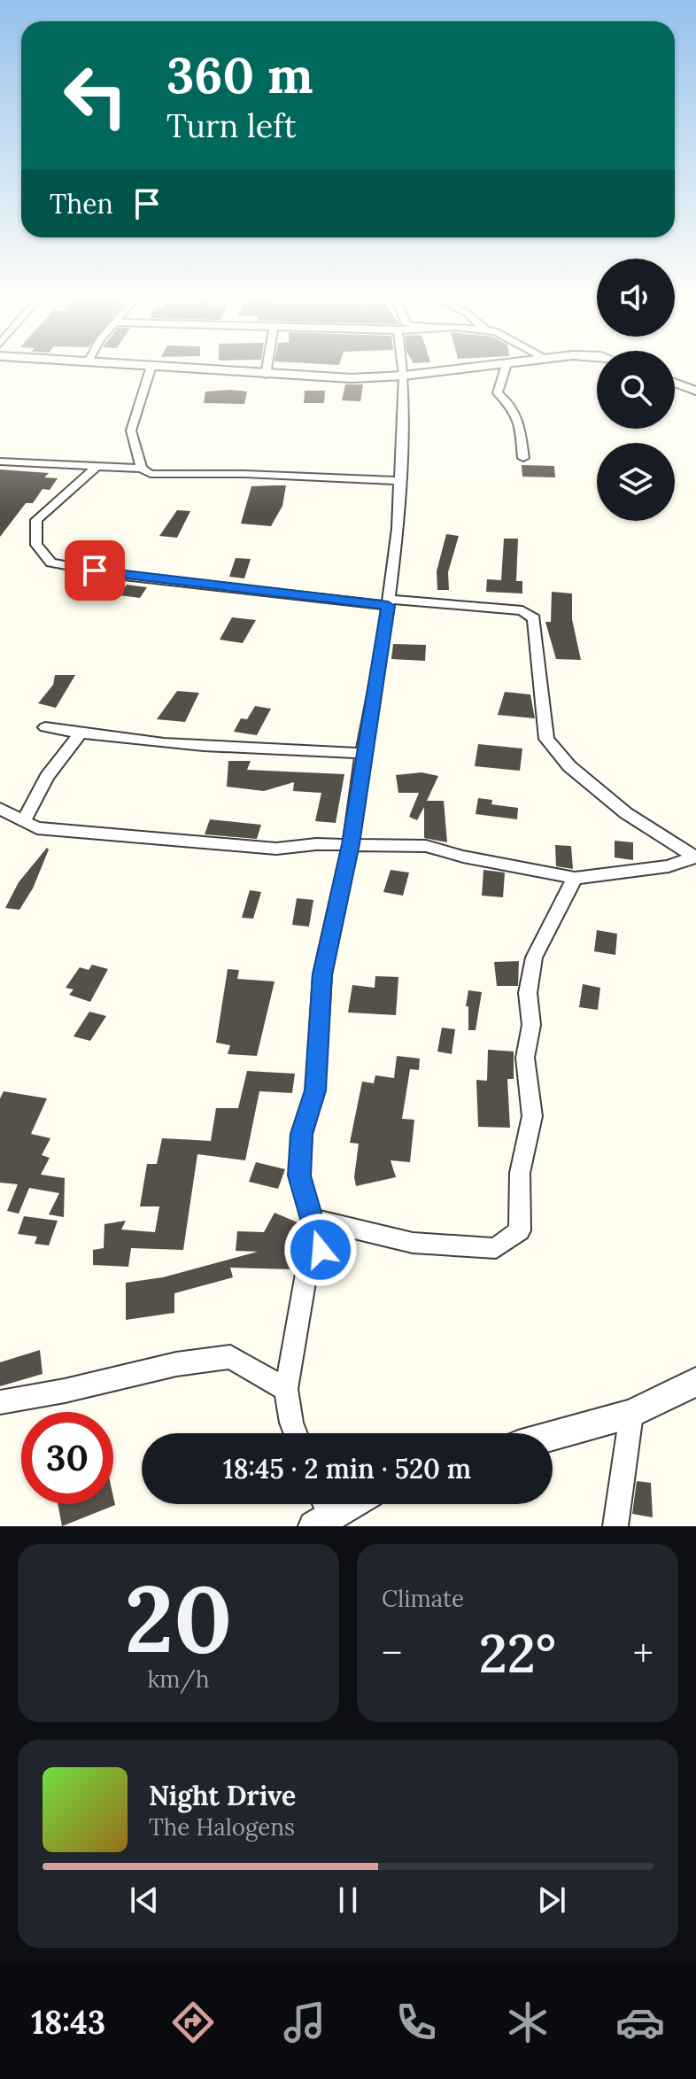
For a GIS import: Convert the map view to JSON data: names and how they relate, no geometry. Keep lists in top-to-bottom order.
{
  "page": {
    "turn": ["360 m", "Turn left"],
    "then": "Then",
    "limit": "30",
    "trip": "18:45 · 2 min · 520 m",
    "tile": [
      ["20", "km/h"],
      "Climate"
    ],
    "heat": ["−", "22°", "+"],
    "song": ["Night Drive", "The Halogens"],
    "tabs": "18:43"
  }
}
